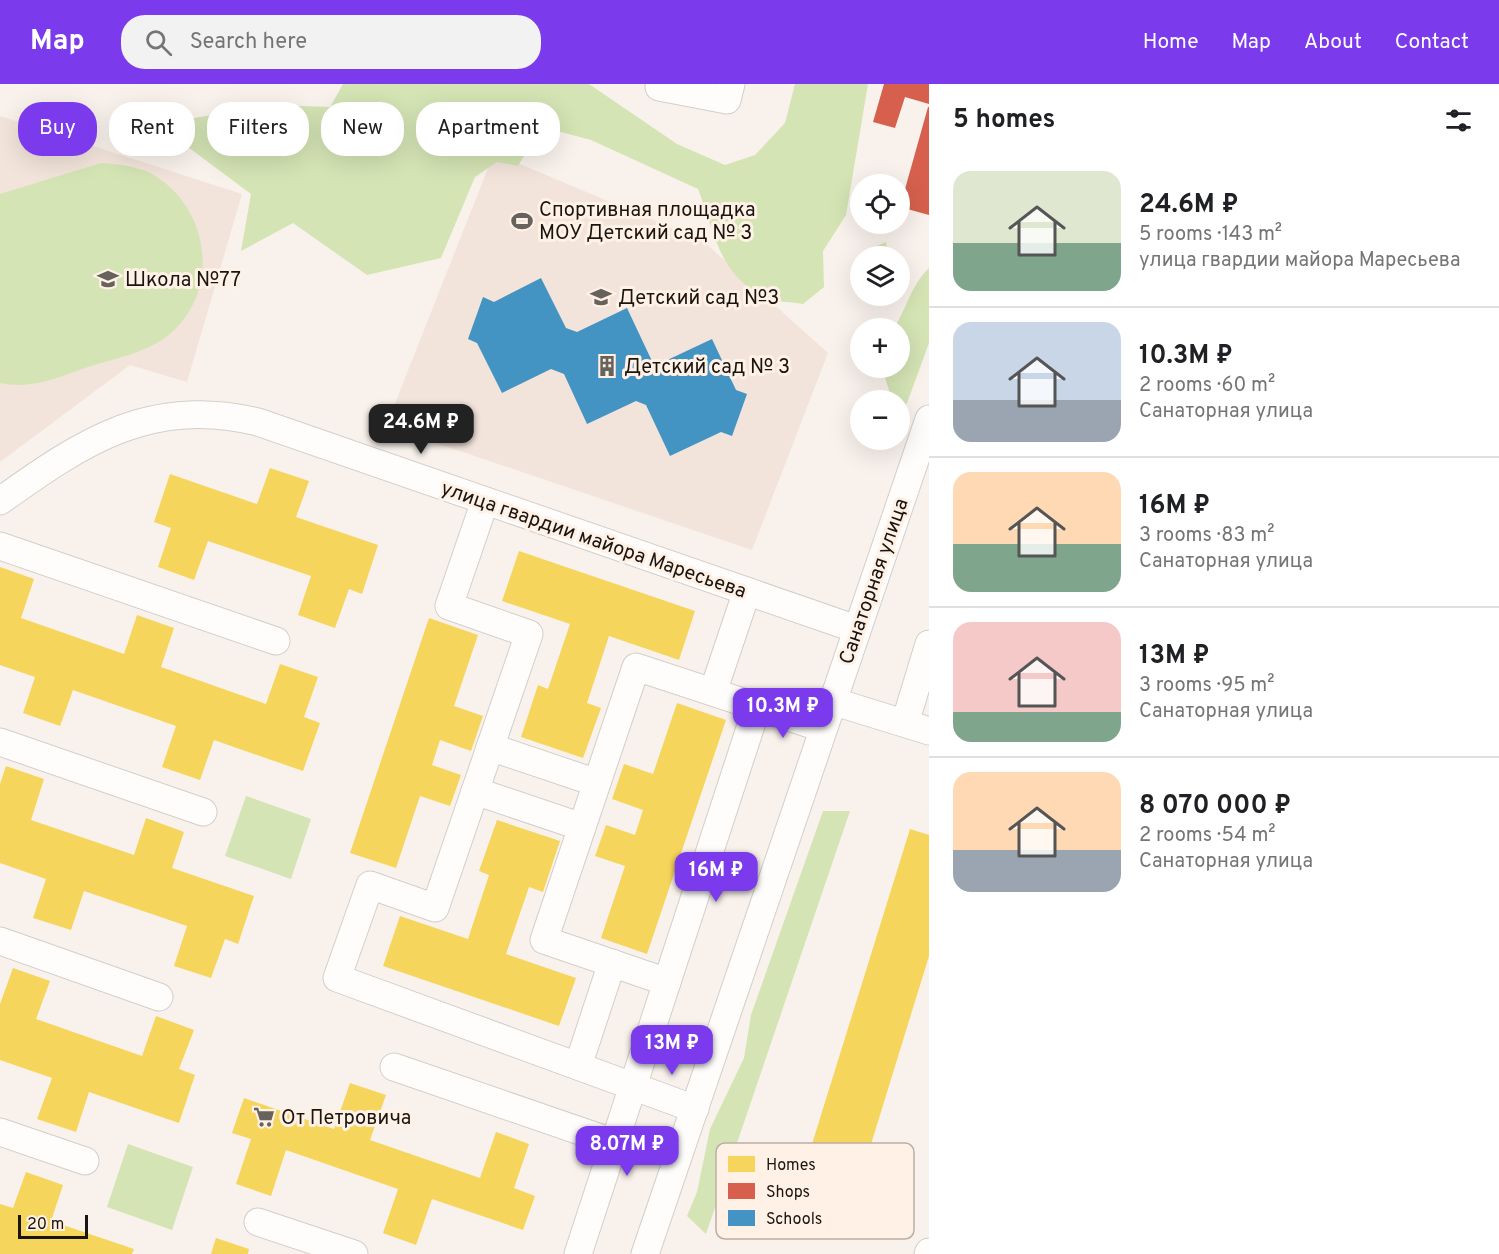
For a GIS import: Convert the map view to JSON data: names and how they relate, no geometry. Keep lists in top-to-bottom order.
{
  "streets": {
    "street": ["улица гвардии майора Маресьева", "Санаторная улица"]
  },
  "crossings": [
    ["улица гвардии майора Маресьева", "Санаторная улица"]
  ],
  "places": {
    "sports": ["Спортивная площадка МОУ Детский сад № 3"],
    "school or university": ["Школа №77", "Детский сад №3"],
    "building": ["Детский сад № 3"],
    "supermarket": ["От Петровича"]
  },
  "legend": ["Homes", "Shops", "Schools"],
  "scale_bar": "20 m",
  "page": {
    "header": "Map",
    "search": "Search here",
    "nav": [
      "Home",
      "Map",
      "About",
      "Contact"
    ],
    "heading": "5 homes",
    "chip": [
      "Buy",
      "Rent",
      "Filters",
      "New",
      "Apartment"
    ],
    "list": [
      {
        "name": "24.6M ₽",
        "note": "5 rooms · 143 m² · улица гвардии майора Маресьева"
      },
      {
        "name": "10.3M ₽",
        "note": "2 rooms · 60 m² · Санаторная улица"
      },
      {
        "name": "16M ₽",
        "note": "3 rooms · 83 m² · Санаторная улица"
      },
      {
        "name": "13M ₽",
        "note": "3 rooms · 95 m² · Санаторная улица"
      },
      {
        "name": "8 070 000 ₽",
        "note": "2 rooms · 54 m² · Санаторная улица"
      }
    ],
    "map_buttons": ["+", "−"],
    "price": [
      "24.6M ₽",
      "10.3M ₽",
      "16M ₽",
      "13M ₽",
      "8.07M ₽"
    ],
    "scale": "20 m"
  }
}
